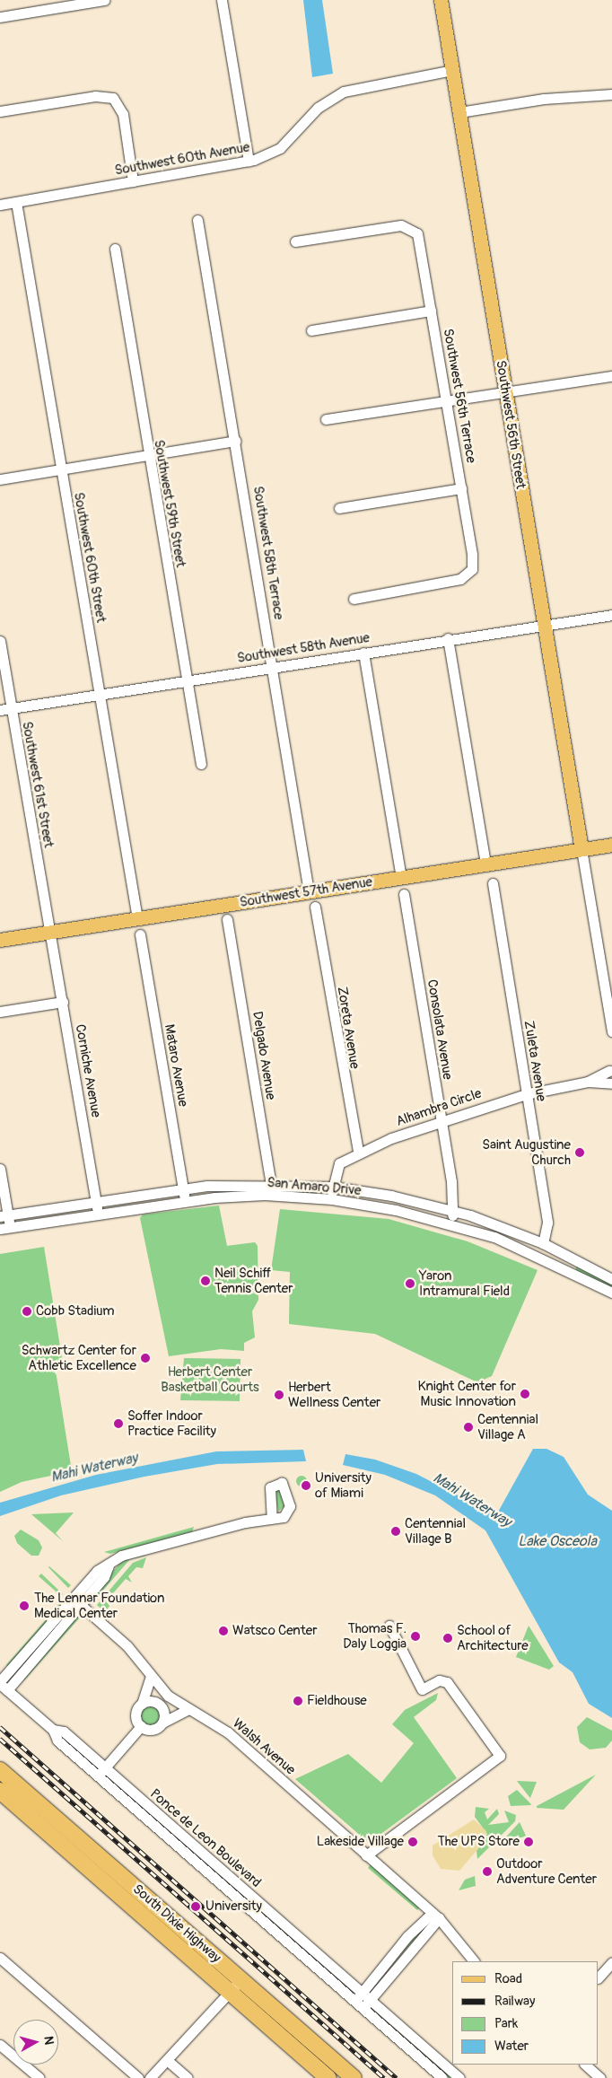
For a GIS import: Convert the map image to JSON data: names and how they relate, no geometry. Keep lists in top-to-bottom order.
{
  "streets": {
    "highway": ["South Dixie Highway"],
    "main road": ["Southwest 56th Street", "Southwest 57th Avenue"],
    "street": [
      "Southwest 60th Avenue",
      "Southwest 56th Terrace",
      "Southwest 59th Street",
      "Southwest 58th Terrace",
      "Southwest 60th Street",
      "Southwest 58th Avenue",
      "Southwest 61st Street",
      "Zoreta Avenue",
      "Consolata Avenue",
      "Delgado Avenue",
      "Zuleta Avenue",
      "Mataro Avenue",
      "Corniche Avenue",
      "Alhambra Circle",
      "San Amaro Drive",
      "Walsh Avenue",
      "Ponce de Leon Boulevard"
    ]
  },
  "crossings": [
    ["Southwest 60th Avenue", "Southwest 56th Street"],
    ["Southwest 60th Avenue", "Southwest 60th Street"],
    ["Southwest 56th Street", "Southwest 58th Avenue"],
    ["Southwest 56th Street", "Southwest 57th Avenue"],
    ["Southwest 59th Street", "Southwest 58th Avenue"],
    ["Southwest 58th Terrace", "Southwest 58th Avenue"],
    ["Southwest 58th Terrace", "Southwest 57th Avenue"],
    ["Southwest 60th Street", "Southwest 58th Avenue"],
    ["Southwest 60th Street", "Southwest 57th Avenue"],
    ["Southwest 58th Avenue", "Southwest 61st Street"],
    ["Southwest 61st Street", "Southwest 57th Avenue"],
    ["Southwest 61st Street", "Corniche Avenue"],
    ["Southwest 57th Avenue", "Corniche Avenue"],
    ["Zoreta Avenue", "Alhambra Circle"],
    ["Consolata Avenue", "Alhambra Circle"],
    ["Consolata Avenue", "San Amaro Drive"],
    ["Delgado Avenue", "San Amaro Drive"],
    ["Zuleta Avenue", "Alhambra Circle"],
    ["Zuleta Avenue", "San Amaro Drive"],
    ["Mataro Avenue", "San Amaro Drive"],
    ["Corniche Avenue", "San Amaro Drive"],
    ["Alhambra Circle", "San Amaro Drive"]
  ],
  "water": ["Mahi Waterway", "Lake Osceola"],
  "parks": ["Herbert Center Basketball Courts"],
  "places": [
    "Saint Augustine Church",
    "Neil Schiff Tennis Center",
    "Yaron Intramural Field",
    "Cobb Stadium",
    "Schwartz Center for Athletic Excellence",
    "Knight Center for Music Innovation",
    "Herbert Wellness Center",
    "Soffer Indoor Practice Facility",
    "Centennial Village A",
    "University of Miami",
    "Centennial Village B",
    "The Lennar Foundation Medical Center",
    "Watsco Center",
    "Thomas F. Daly Loggia",
    "School of Architecture",
    "Fieldhouse",
    "Lakeside Village",
    "The UPS Store",
    "Outdoor Adventure Center",
    "University"
  ],
  "legend": [
    "Road",
    "Railway",
    "Park",
    "Water"
  ],
  "north": "right"
}
